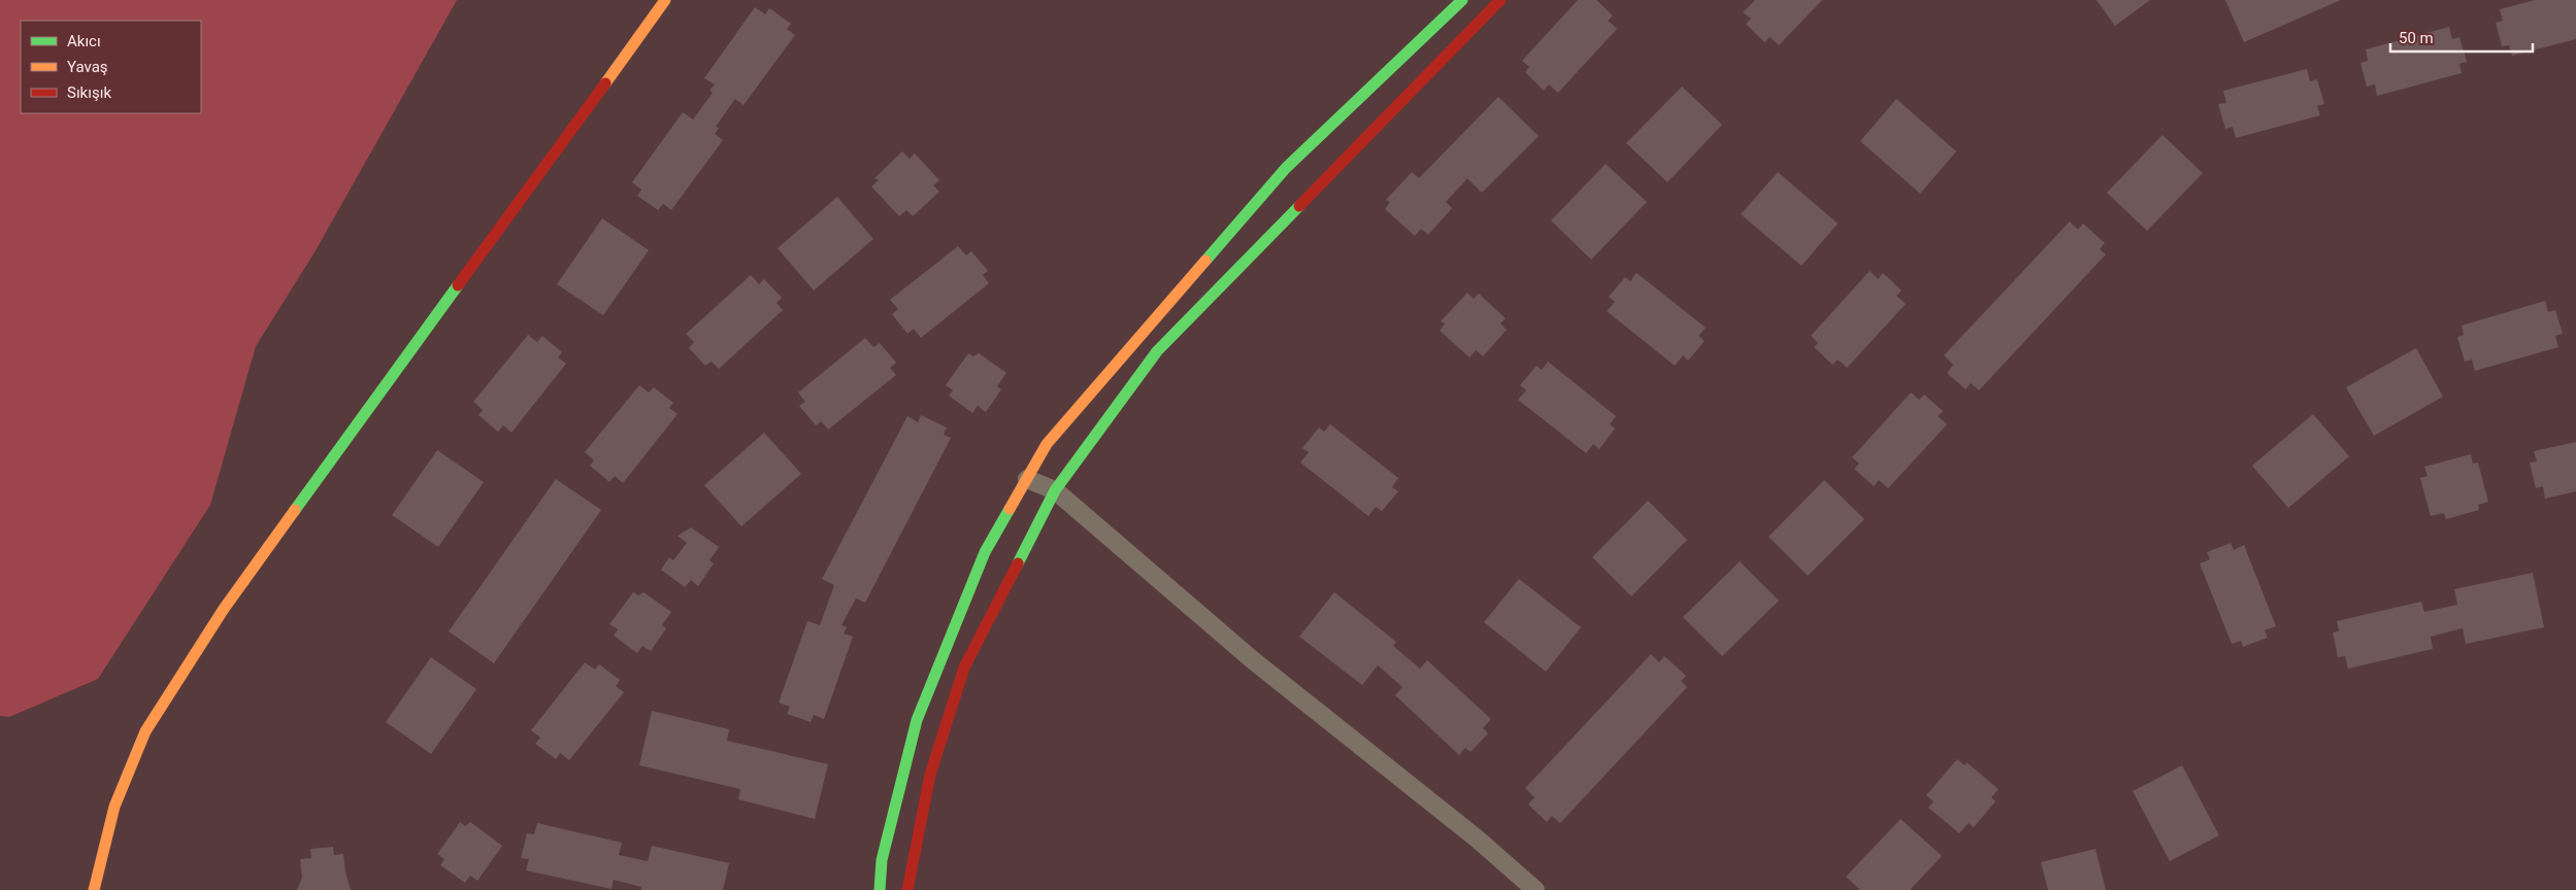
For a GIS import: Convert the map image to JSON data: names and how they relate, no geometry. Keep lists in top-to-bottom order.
{
  "legend": ["Akıcı", "Yavaş", "Sıkışık"],
  "scale_bar": "50 m"
}
